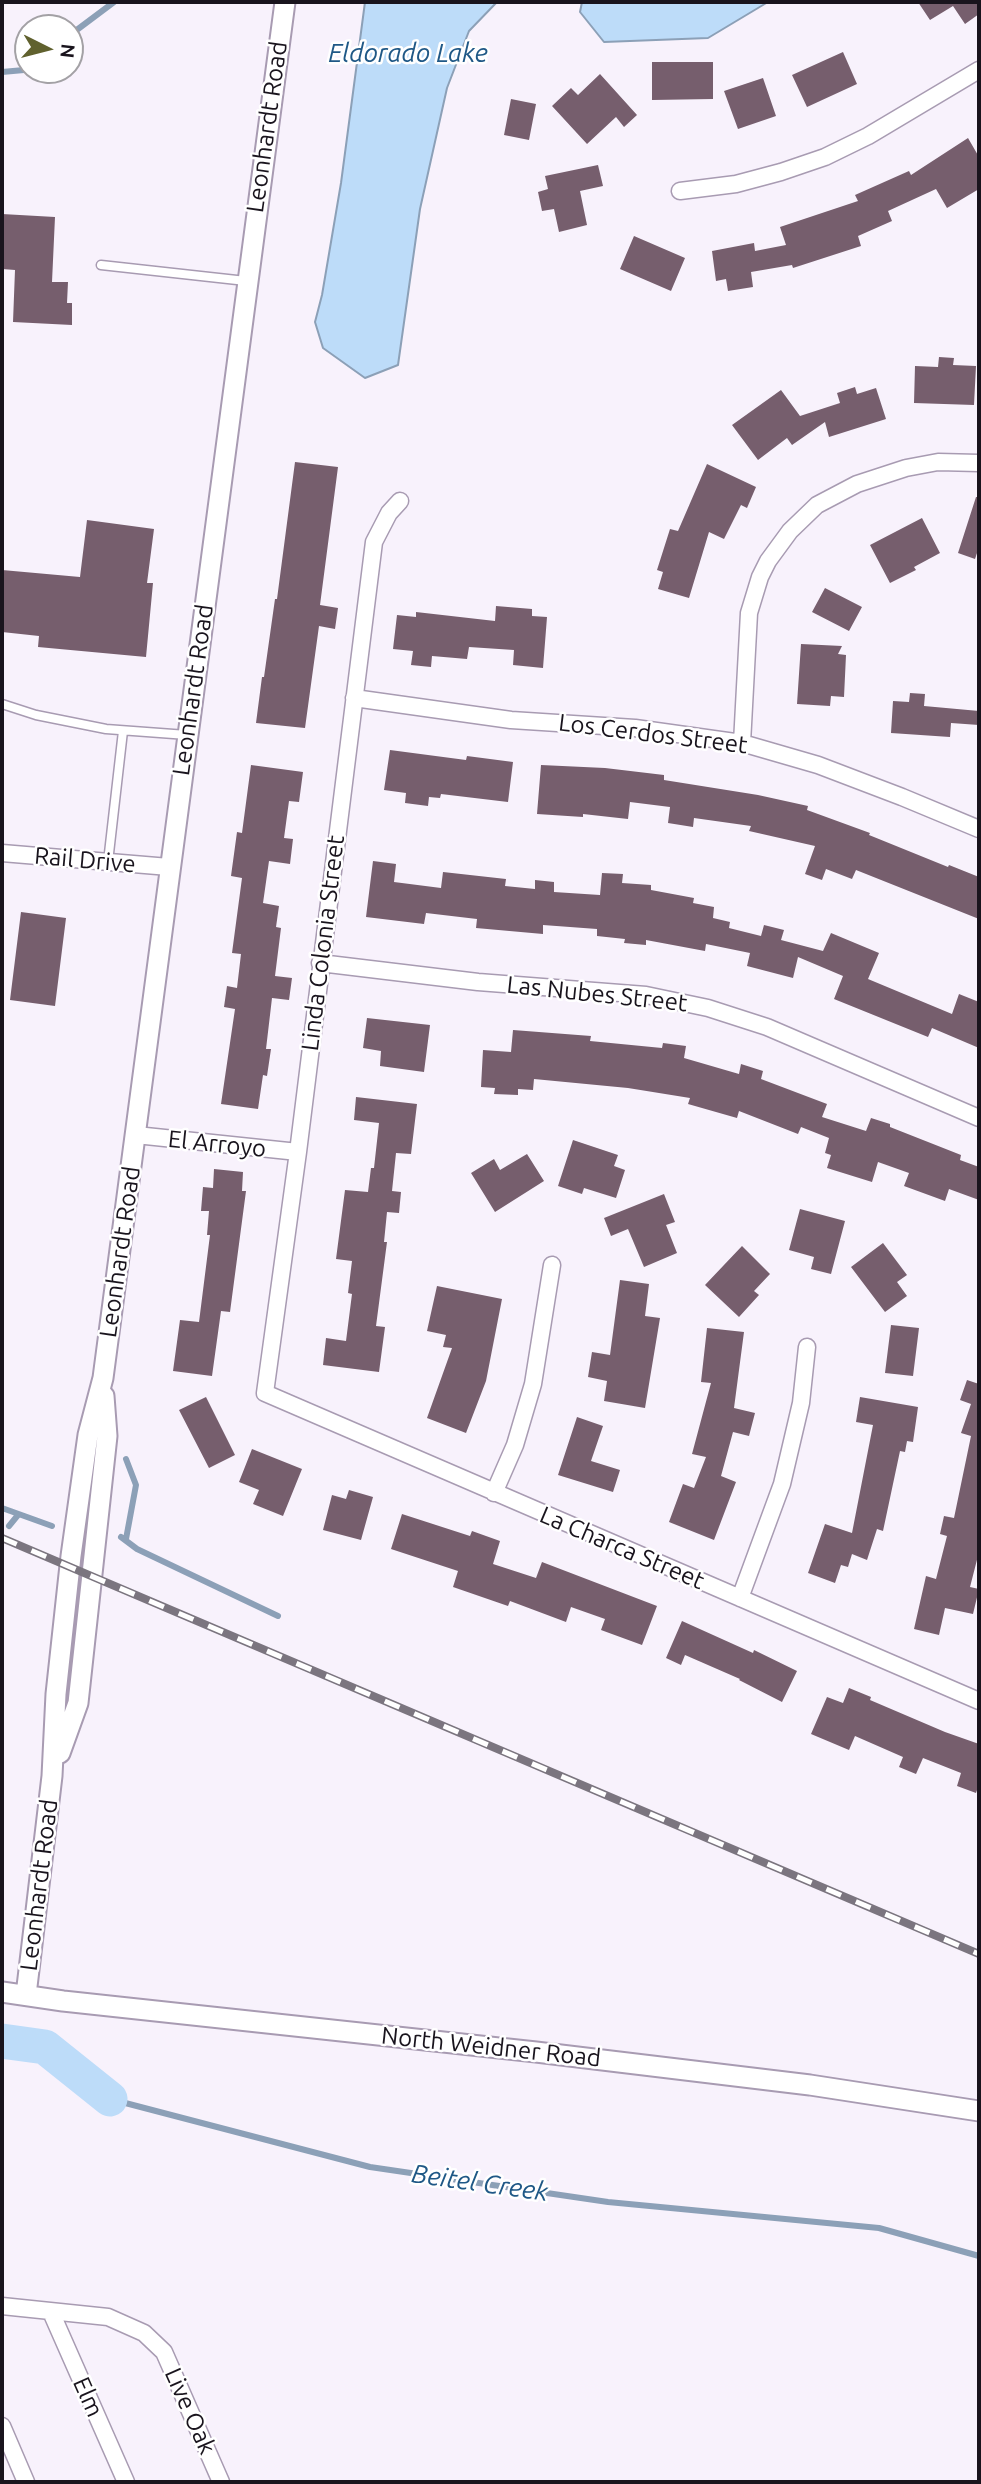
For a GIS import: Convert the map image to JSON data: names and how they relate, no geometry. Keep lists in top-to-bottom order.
{
  "streets": {
    "street": [
      "Leonhardt Road",
      "Los Cerdos Street",
      "Rail Drive",
      "Linda Colonia Street",
      "Las Nubes Street",
      "El Arroyo",
      "La Charca Street",
      "North Weidner Road",
      "Elm",
      "Live Oak"
    ]
  },
  "crossings": [
    ["Leonhardt Road", "Rail Drive"],
    ["Leonhardt Road", "El Arroyo"],
    ["Leonhardt Road", "North Weidner Road"],
    ["Los Cerdos Street", "Linda Colonia Street"],
    ["Linda Colonia Street", "Las Nubes Street"],
    ["Linda Colonia Street", "El Arroyo"],
    ["Linda Colonia Street", "La Charca Street"],
    ["Elm", "Live Oak"]
  ],
  "water": ["Eldorado Lake", "Beitel Creek"],
  "north": "right"
}
